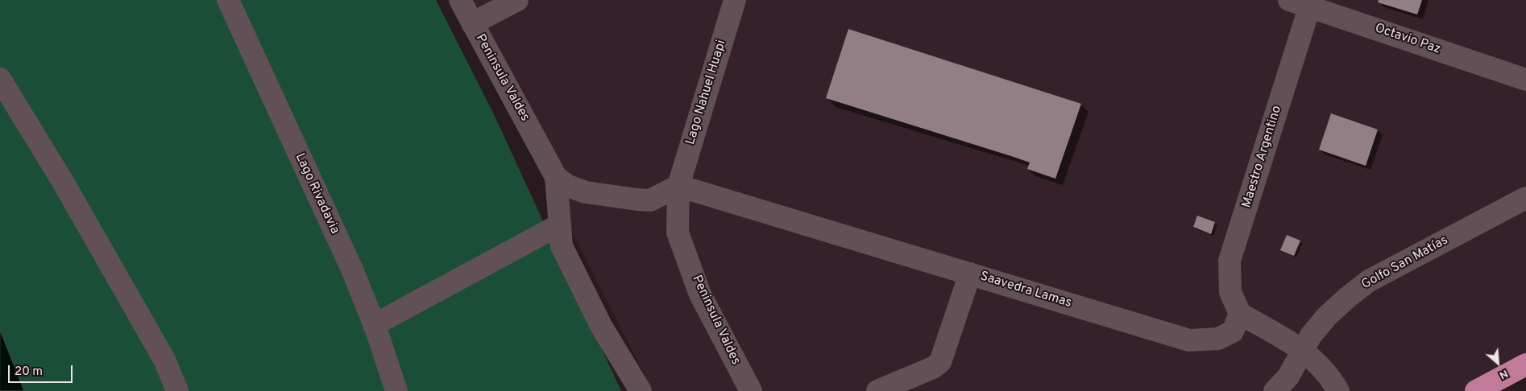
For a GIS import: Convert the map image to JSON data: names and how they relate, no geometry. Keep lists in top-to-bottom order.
{
  "streets": {
    "street": [
      "Octavio Paz",
      "Peninsula Valdes",
      "Lago Nahuel Huapi",
      "Maestro Argentino",
      "Lago Rivadavia",
      "Golfo San Matías",
      "Saavedra Lamas"
    ]
  },
  "crossings": [
    ["Octavio Paz", "Maestro Argentino"],
    ["Peninsula Valdes", "Lago Nahuel Huapi"],
    ["Peninsula Valdes", "Saavedra Lamas"],
    ["Lago Nahuel Huapi", "Saavedra Lamas"],
    ["Maestro Argentino", "Saavedra Lamas"]
  ],
  "scale_bar": "20 m",
  "north": "bottom right"
}
